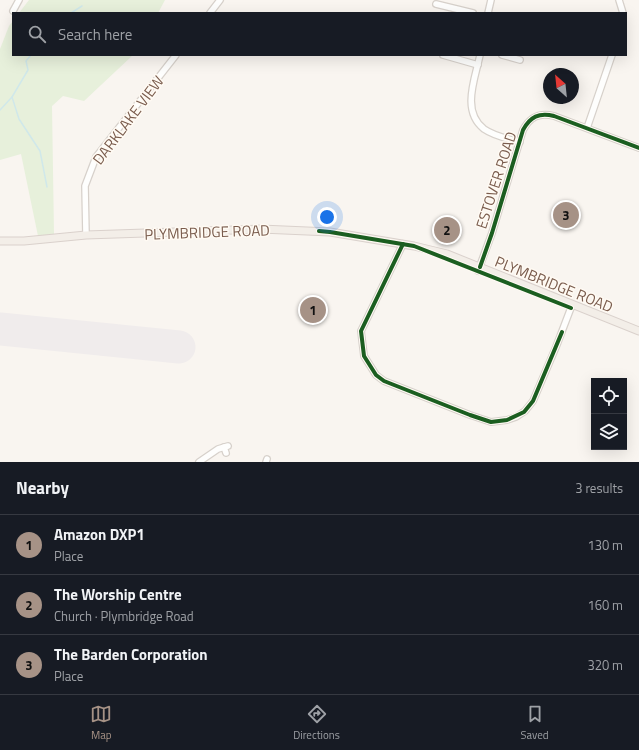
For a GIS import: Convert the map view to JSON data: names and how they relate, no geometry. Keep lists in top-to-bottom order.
{
  "streets": {
    "main road": ["PLYMBRIDGE ROAD"],
    "street": ["DARKLAKE VIEW", "ESTOVER ROAD"]
  },
  "crossings": [
    ["DARKLAKE VIEW", "PLYMBRIDGE ROAD"],
    ["ESTOVER ROAD", "PLYMBRIDGE ROAD"]
  ],
  "north": "top left",
  "page": {
    "search": "Search here",
    "pins": ["3", "2", "1"],
    "heading": ["Nearby", "3 results"],
    "list": [
      {
        "mark": "1",
        "name": "Amazon DXP1",
        "note": "Place",
        "value": "130 m"
      },
      {
        "mark": "2",
        "name": "The Worship Centre",
        "note": "Church · Plymbridge Road",
        "value": "160 m"
      },
      {
        "mark": "3",
        "name": "The Barden Corporation",
        "note": "Place",
        "value": "320 m"
      }
    ],
    "nav": ["Map", "Directions", "Saved"]
  }
}
